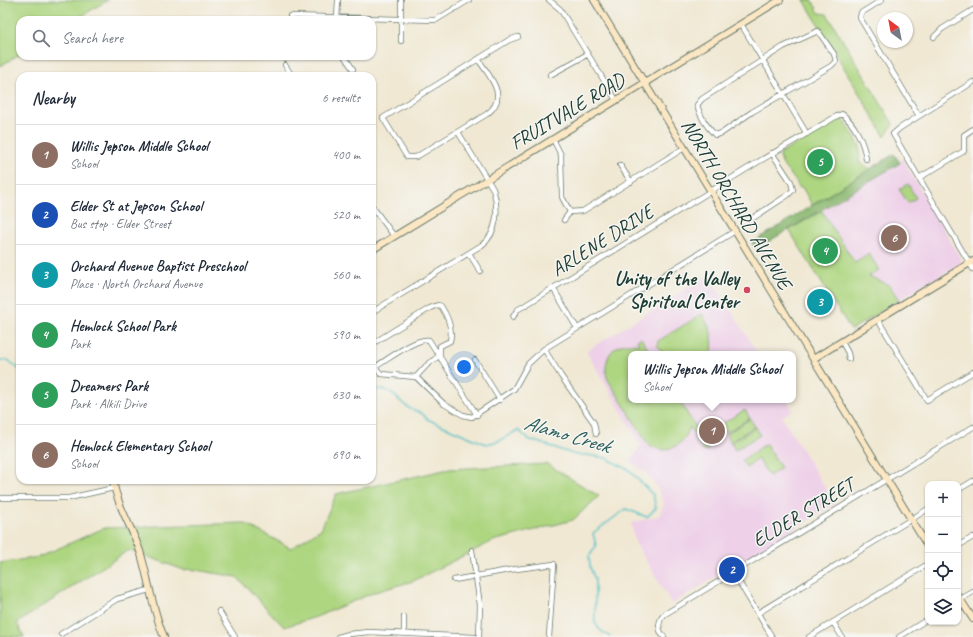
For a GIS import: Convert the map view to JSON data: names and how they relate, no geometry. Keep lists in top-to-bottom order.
{
  "streets": {
    "street": [
      "FRUITVALE ROAD",
      "NORTH ORCHARD AVENUE",
      "ARLENE DRIVE",
      "ELDER STREET"
    ]
  },
  "crossings": [
    ["FRUITVALE ROAD", "NORTH ORCHARD AVENUE"],
    ["NORTH ORCHARD AVENUE", "ARLENE DRIVE"],
    ["NORTH ORCHARD AVENUE", "ELDER STREET"]
  ],
  "water": ["Alamo Creek"],
  "places": ["Unity of the Valley Spiritual Center"],
  "north": "top left",
  "page": {
    "search": "Search here",
    "heading": ["Nearby", "6 results"],
    "list": [
      {
        "mark": "1",
        "name": "Willis Jepson Middle School",
        "note": "School",
        "value": "400 m"
      },
      {
        "mark": "2",
        "name": "Elder St at Jepson School",
        "note": "Bus stop · Elder Street",
        "value": "520 m"
      },
      {
        "mark": "3",
        "name": "Orchard Avenue Baptist Preschool",
        "note": "Place · North Orchard Avenue",
        "value": "560 m"
      },
      {
        "mark": "4",
        "name": "Hemlock School Park",
        "note": "Park",
        "value": "590 m"
      },
      {
        "mark": "5",
        "name": "Dreamers Park",
        "note": "Park · Alkili Drive",
        "value": "630 m"
      },
      {
        "mark": "6",
        "name": "Hemlock Elementary School",
        "note": "School",
        "value": "690 m"
      }
    ],
    "pins": [
      "5",
      "6",
      "4",
      "3",
      "1",
      "2"
    ],
    "popup": ["Willis Jepson Middle School", "School"],
    "map_buttons": ["+", "−"]
  }
}
